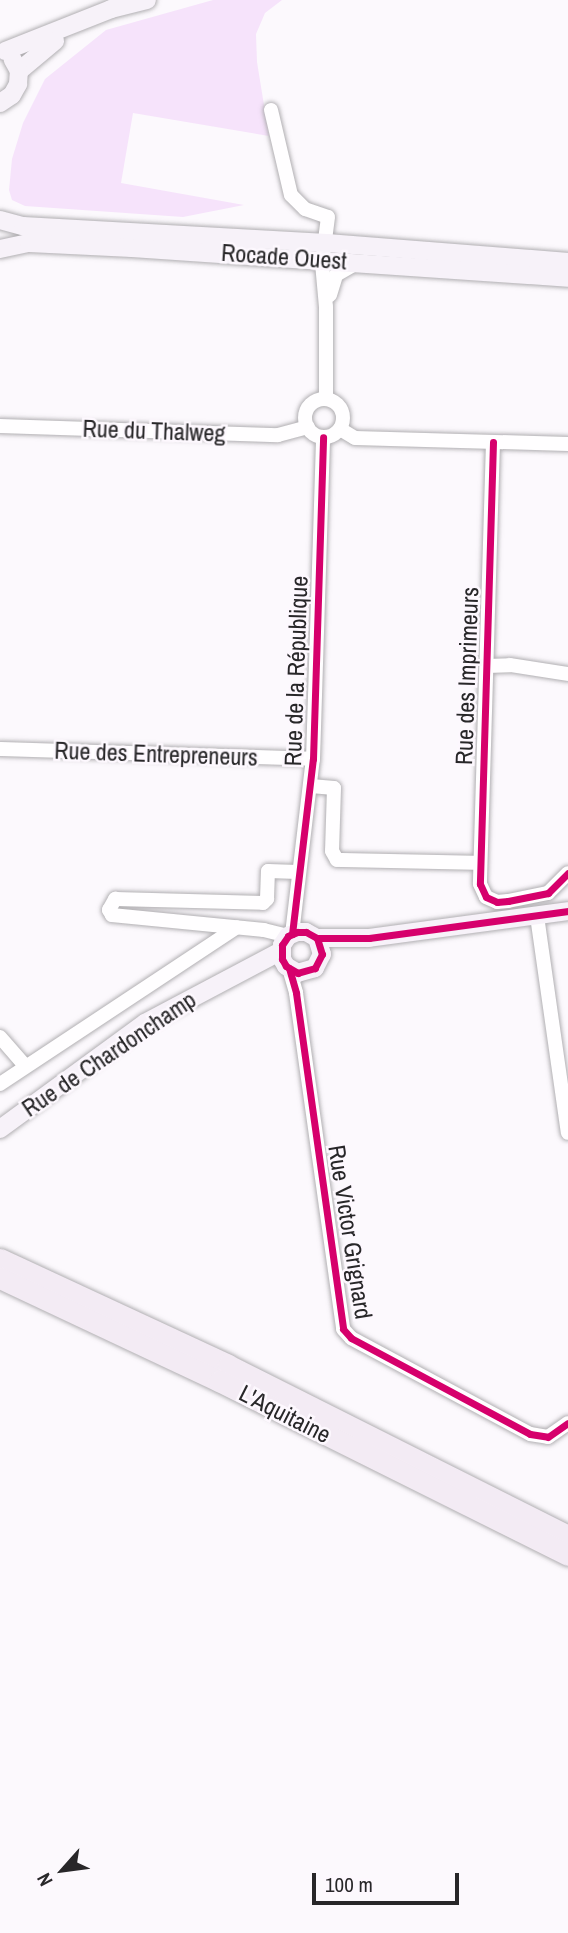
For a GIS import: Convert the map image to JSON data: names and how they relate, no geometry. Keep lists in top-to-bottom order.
{
  "streets": {
    "highway": ["L'Aquitaine"],
    "main road": ["Rocade Ouest", "Rue de Chardonchamp"],
    "street": [
      "Rue du Thalweg",
      "Rue de la République",
      "Rue des Imprimeurs",
      "Rue des Entrepreneurs",
      "Rue Victor Grignard"
    ]
  },
  "crossings": [
    ["Rue du Thalweg", "Rue de la République"],
    ["Rue de la République", "Rue des Entrepreneurs"],
    ["Rue de la République", "Rue de Chardonchamp"],
    ["Rue de la République", "Rue Victor Grignard"],
    ["Rue de Chardonchamp", "Rue Victor Grignard"]
  ],
  "scale_bar": "100 m",
  "north": "bottom left"
}
